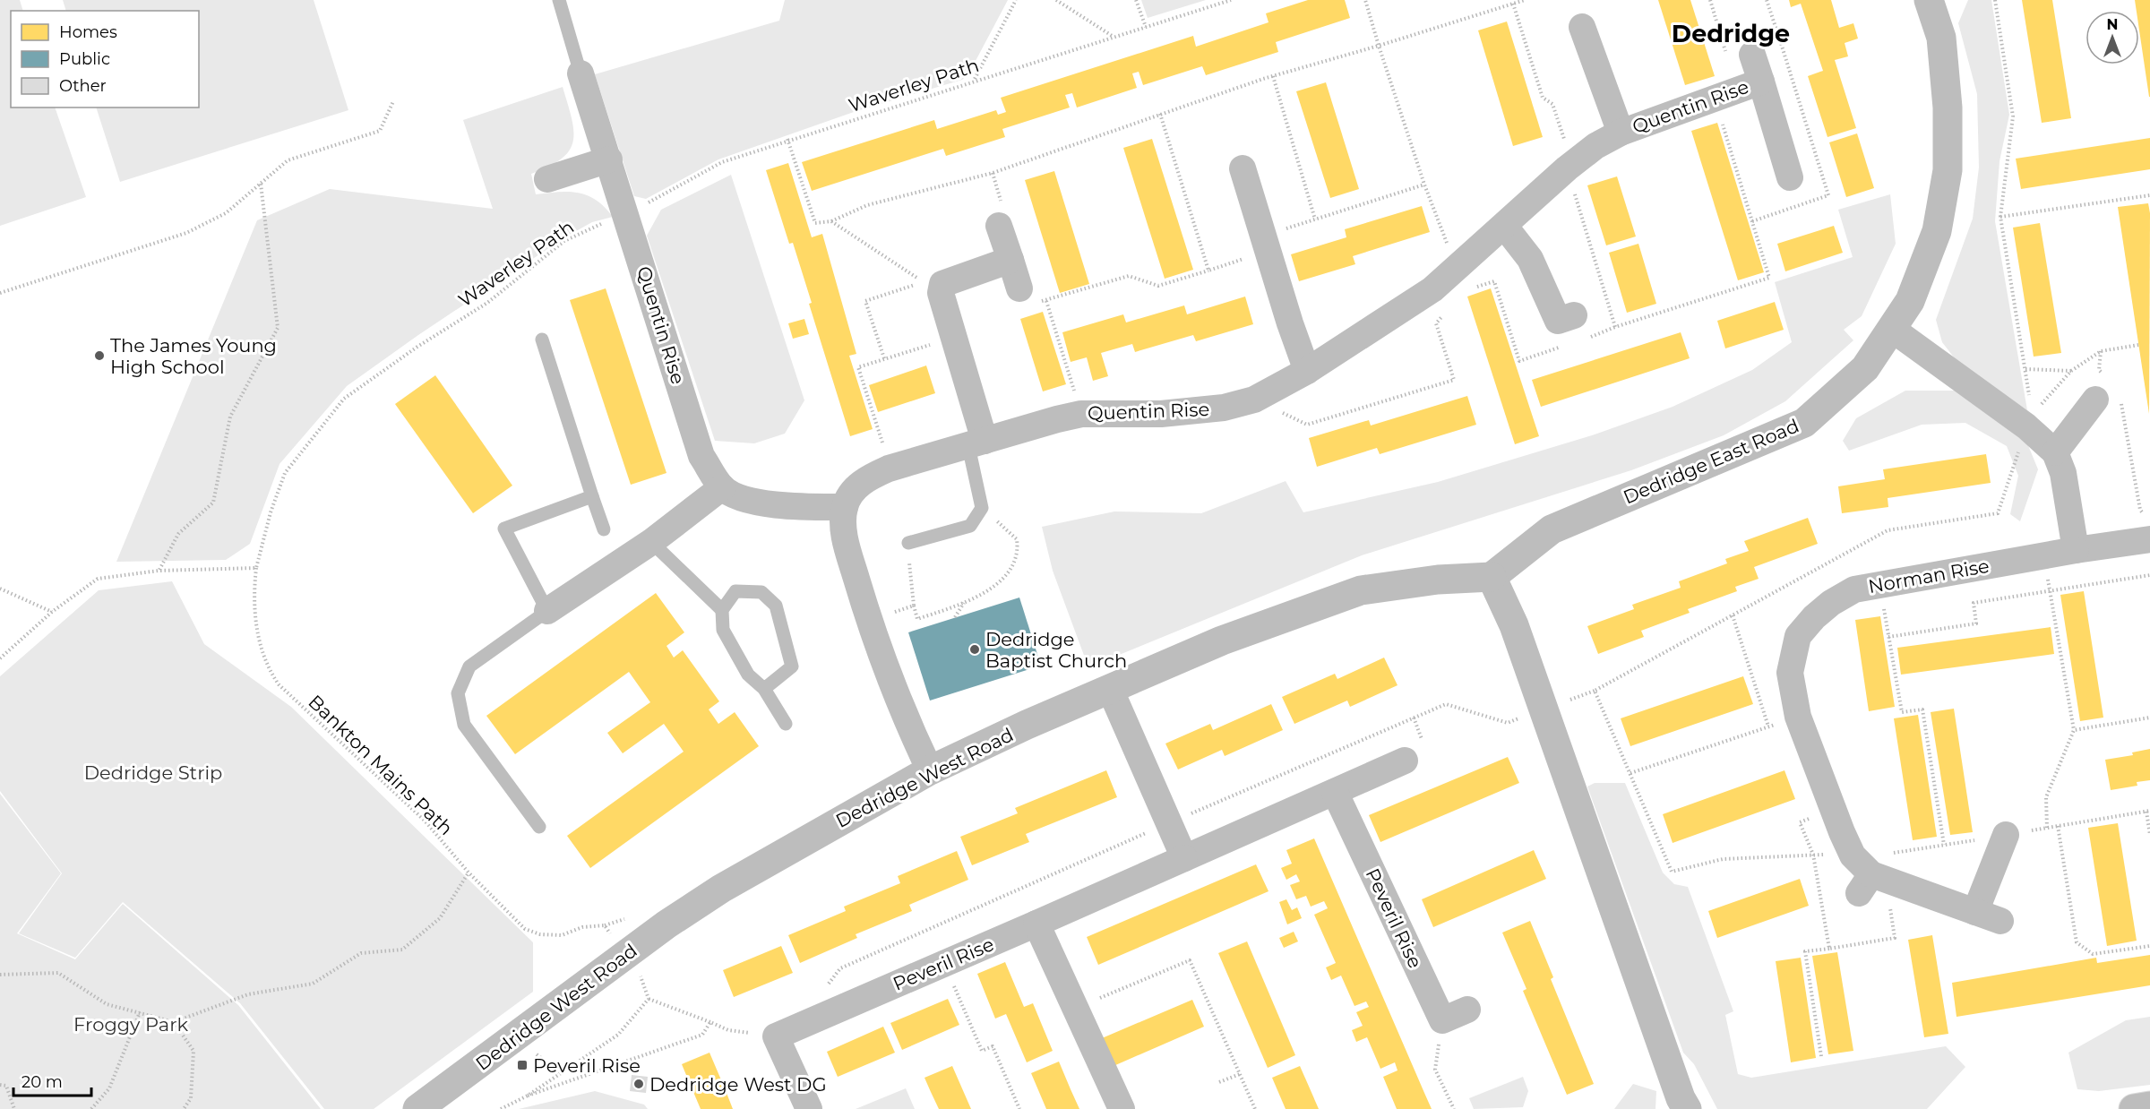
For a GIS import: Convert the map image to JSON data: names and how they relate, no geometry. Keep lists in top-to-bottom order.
{
  "streets": {
    "street": [
      "Quentin Rise",
      "Dedridge East Road",
      "Norman Rise",
      "Dedridge West Road",
      "Peveril Rise"
    ],
    "path": ["Waverley Path", "Bankton Mains Path"]
  },
  "crossings": [
    ["Waverley Path", "Quentin Rise"],
    ["Waverley Path", "Bankton Mains Path"],
    ["Dedridge East Road", "Dedridge West Road"]
  ],
  "districts": ["Dedridge"],
  "parks": ["Dedridge Strip", "Froggy Park"],
  "places": {
    "other": ["The James Young High School", "Dedridge Baptist Church", "Dedridge West DG"],
    "transit": ["Peveril Rise"]
  },
  "legend": ["Homes", "Public", "Other"],
  "scale_bar": "20 m",
  "north": "top"
}
